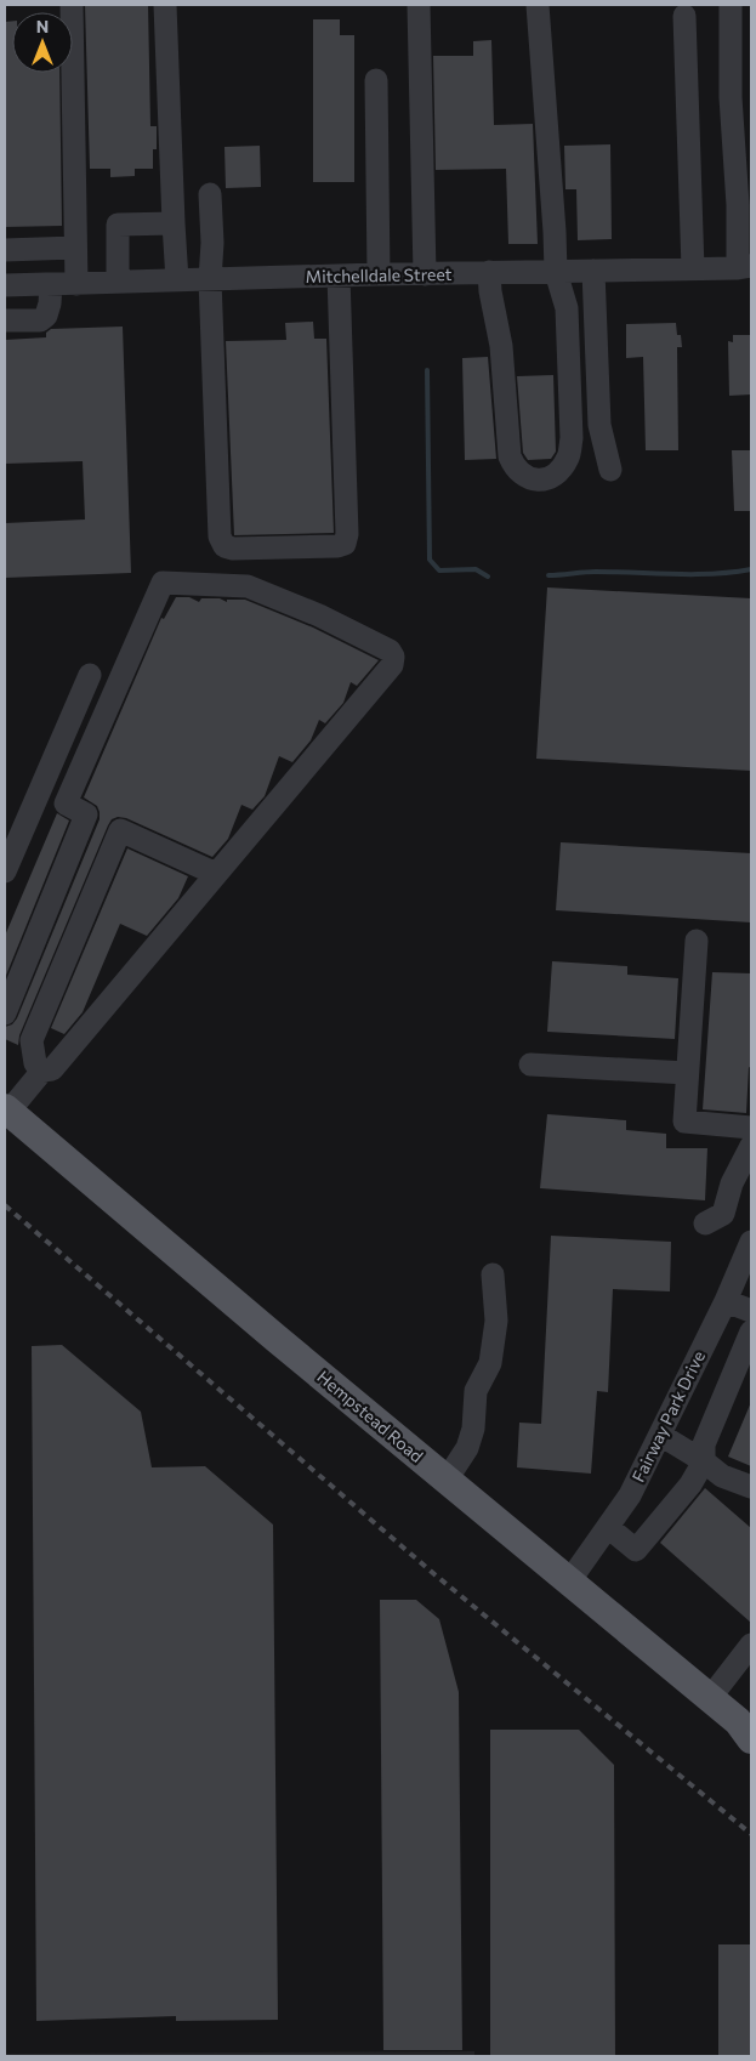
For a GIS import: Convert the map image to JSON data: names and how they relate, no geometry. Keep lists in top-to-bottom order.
{
  "streets": {
    "main road": ["Hempstead Road"],
    "street": ["Mitchelldale Street", "Fairway Park Drive"]
  },
  "crossings": [
    ["Hempstead Road", "Fairway Park Drive"]
  ],
  "north": "top"
}
